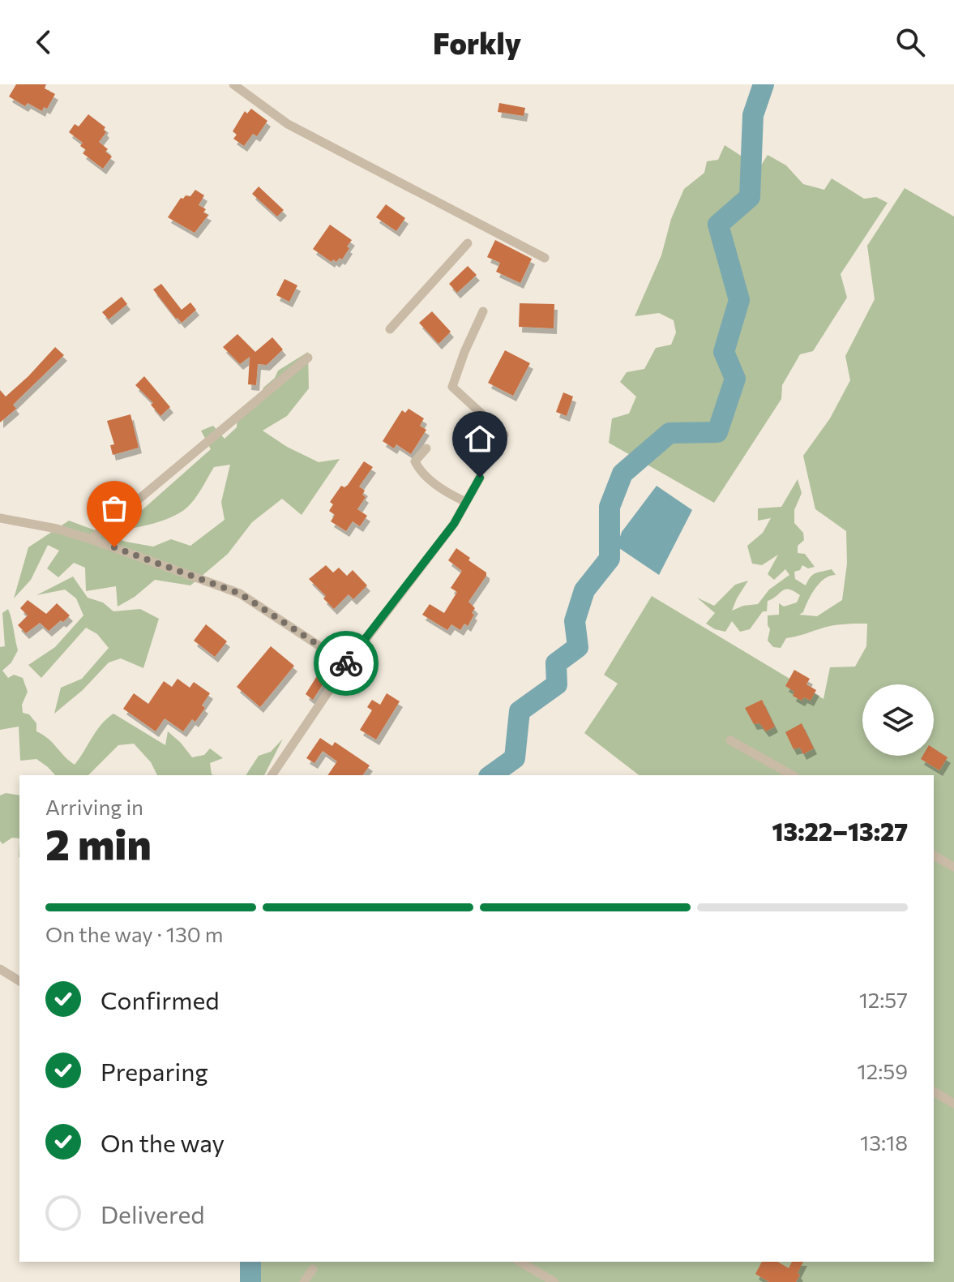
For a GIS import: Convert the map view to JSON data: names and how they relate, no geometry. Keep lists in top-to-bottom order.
{
  "page": {
    "header": "Forkly",
    "heading": ["2 min", "Arriving in", "13:22–13:27"],
    "bar": "On the way · 130 m",
    "list": [
      ["Confirmed", "12:57"],
      ["Preparing", "12:59"],
      ["On the way", "13:18"],
      "Delivered"
    ]
  }
}
